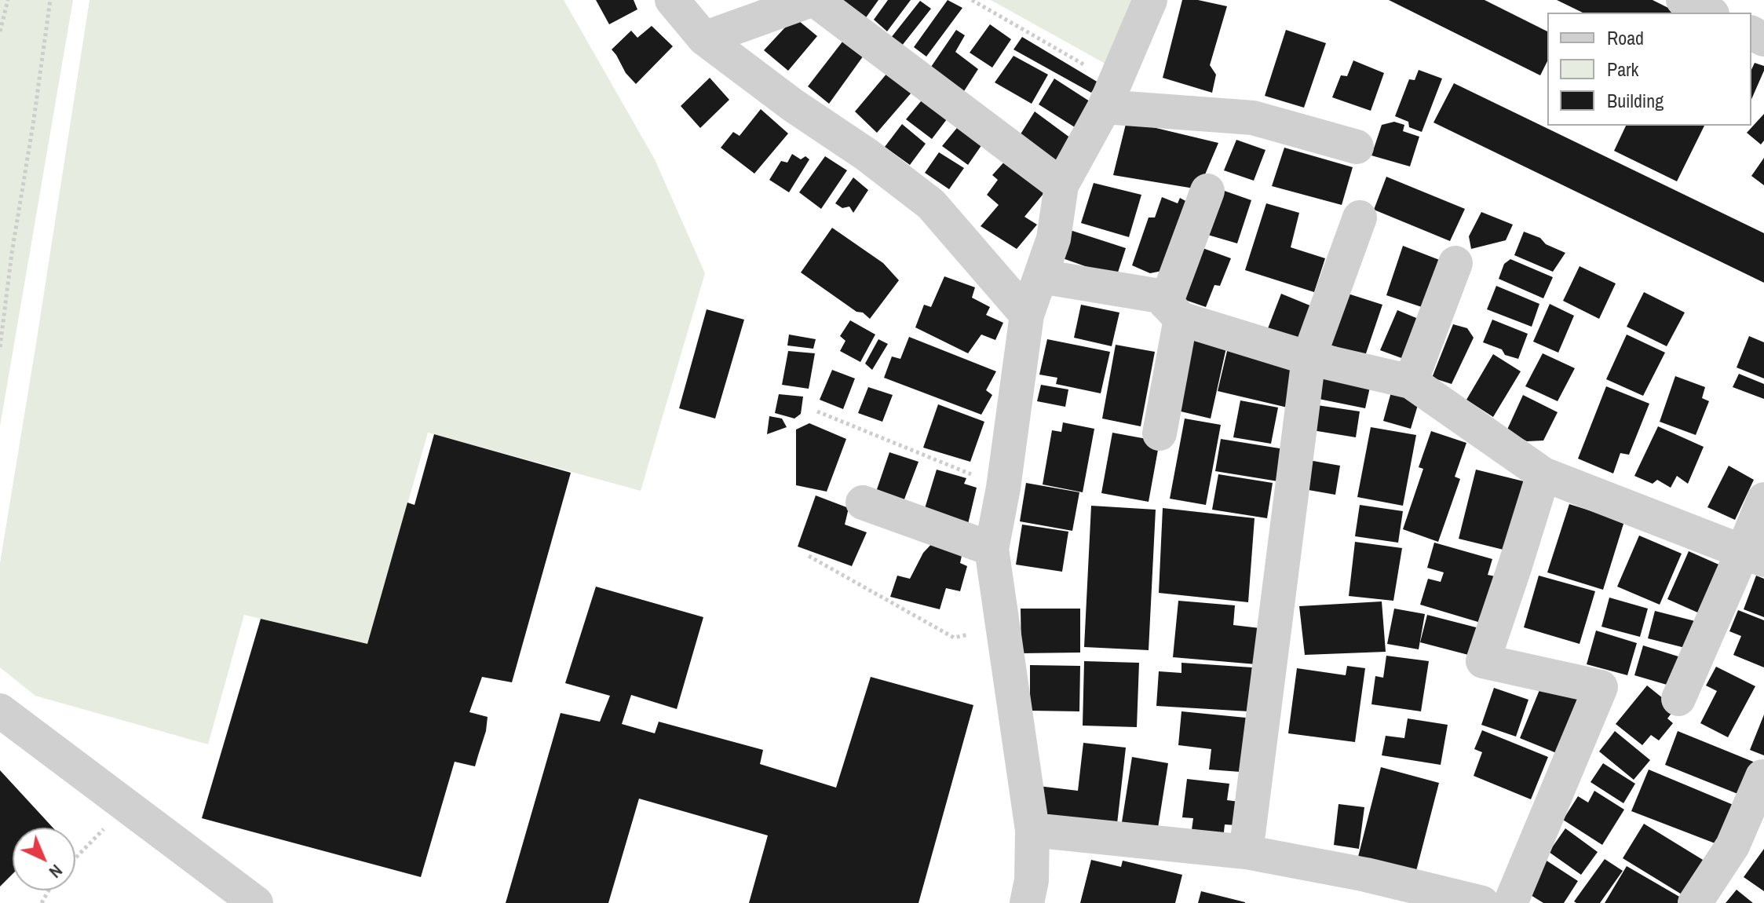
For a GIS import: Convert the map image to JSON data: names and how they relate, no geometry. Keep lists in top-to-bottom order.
{
  "legend": ["Road", "Park", "Building"],
  "north": "bottom right"
}
